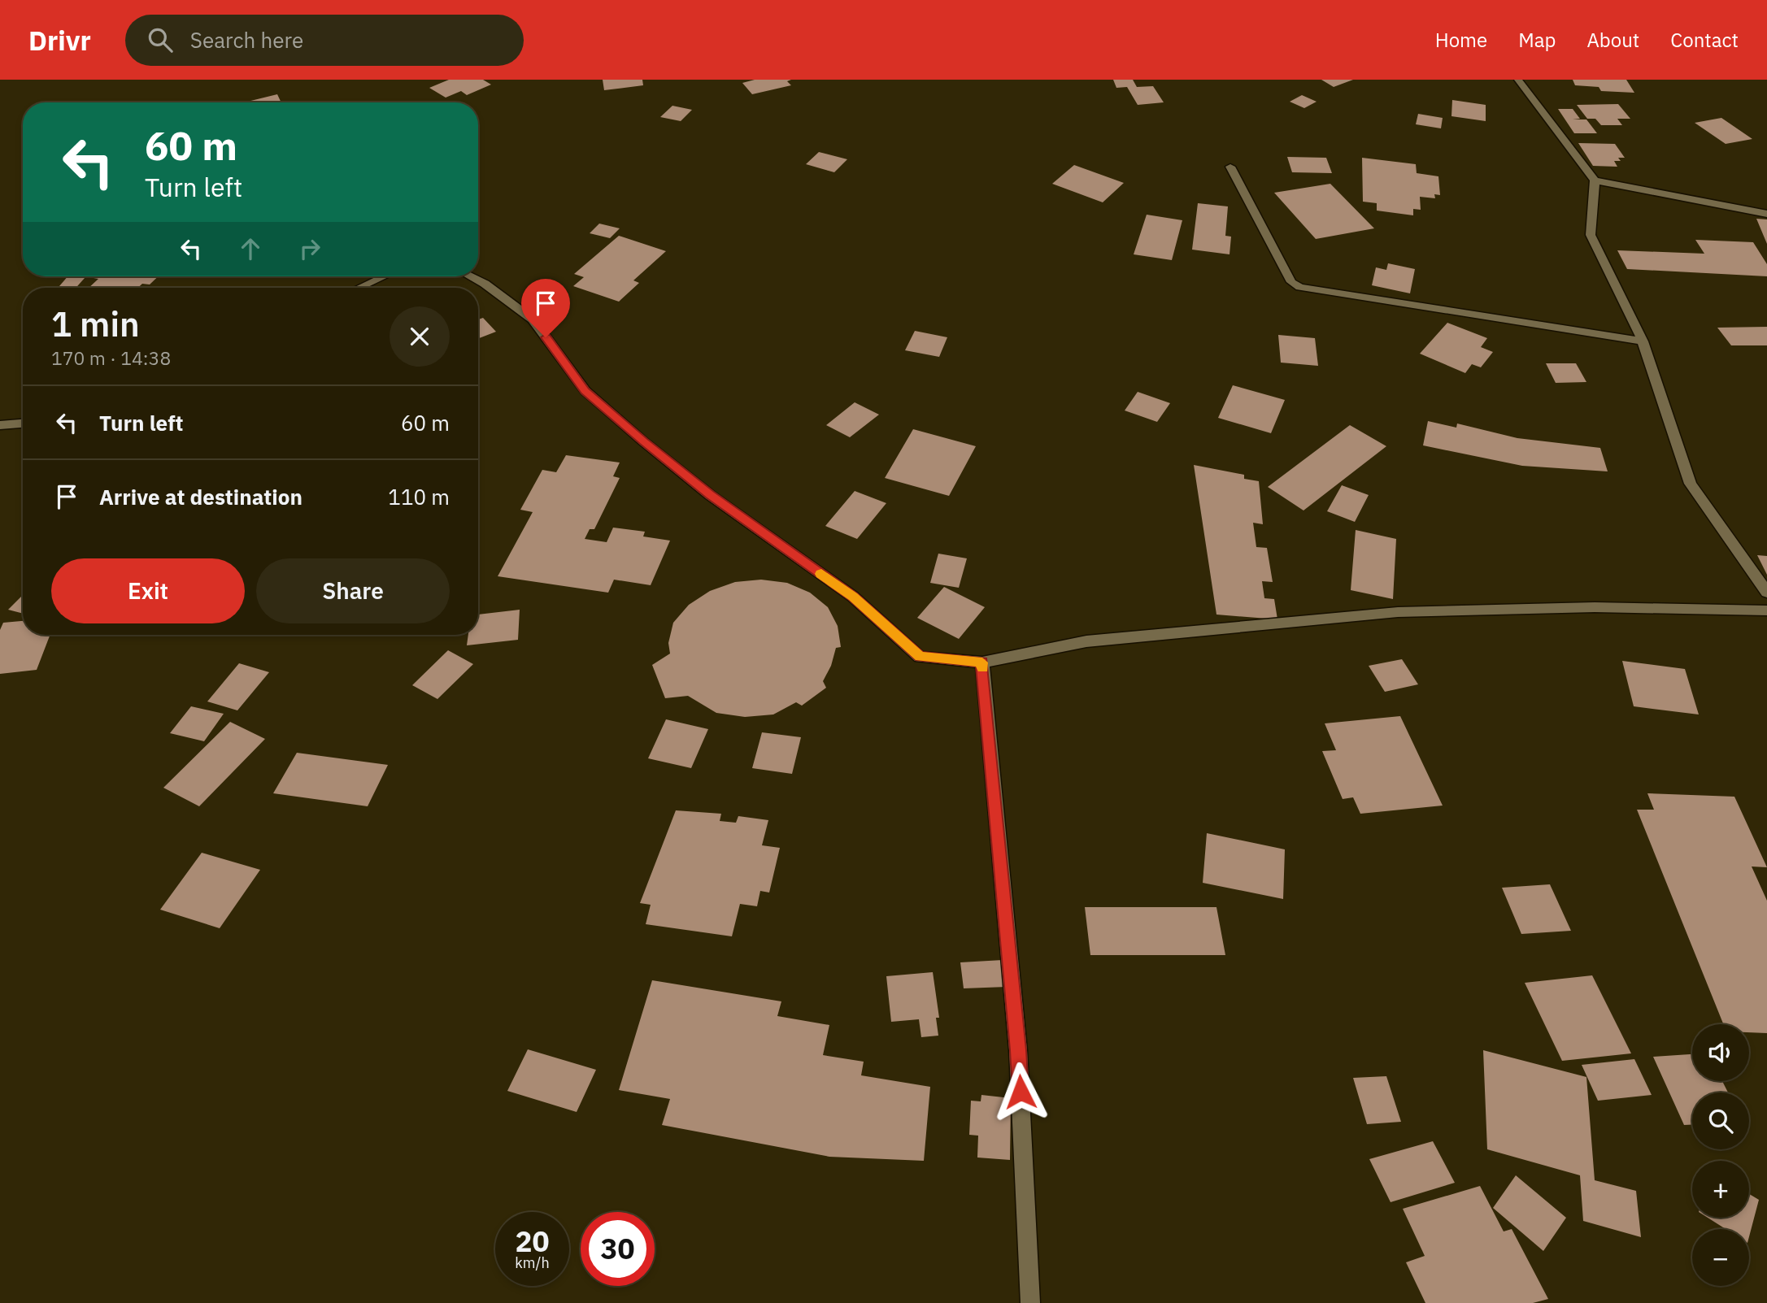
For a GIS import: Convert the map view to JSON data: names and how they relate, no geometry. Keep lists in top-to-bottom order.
{
  "page": {
    "header": "Drivr",
    "search": "Search here",
    "nav": [
      "Home",
      "Map",
      "About",
      "Contact"
    ],
    "turn": ["60 m", "Turn left"],
    "heading": ["1 min", "170 m · 14:38"],
    "list": [
      {
        "name": "Turn left",
        "value": "60 m"
      },
      {
        "name": "Arrive at destination",
        "value": "110 m"
      }
    ],
    "buttons": ["Exit", "Share"],
    "map_buttons": ["+", "−"],
    "speed": "20 km/h",
    "limit": "30"
  }
}
